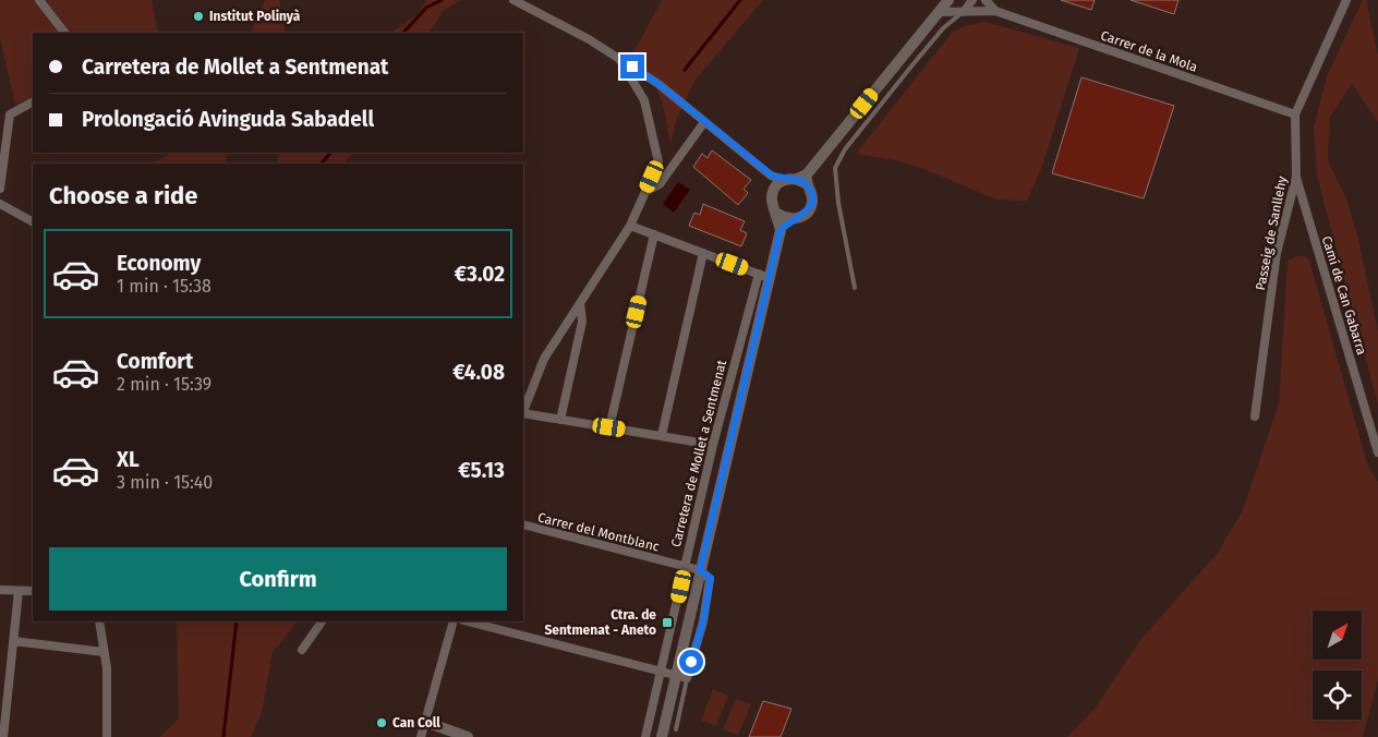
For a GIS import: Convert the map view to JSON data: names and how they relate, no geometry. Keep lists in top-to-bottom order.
{
  "streets": {
    "street": [
      "Carrer de la Mola",
      "Passeig de Sanllehy",
      "Camí de Can Gabarra",
      "Carretera de Mollet a Sentmenat",
      "Carrer del Montblanc"
    ]
  },
  "crossings": [
    ["Carrer de la Mola", "Passeig de Sanllehy"],
    ["Passeig de Sanllehy", "Camí de Can Gabarra"],
    ["Carretera de Mollet a Sentmenat", "Carrer del Montblanc"]
  ],
  "places": {
    "other": ["Institut Polinyà", "Can Coll"],
    "transit": ["Ctra. de Sentmenat - Aneto"]
  },
  "north": "top right",
  "page": {
    "banner": ["Carretera de Mollet a Sentmenat", "Prolongació Avinguda Sabadell"],
    "heading": "Choose a ride",
    "list": [
      {
        "name": "Economy",
        "note": "1 min · 15:38",
        "value": "€3.02"
      },
      {
        "name": "Comfort",
        "note": "2 min · 15:39",
        "value": "€4.08"
      },
      {
        "name": "XL",
        "note": "3 min · 15:40",
        "value": "€5.13"
      }
    ],
    "buttons": "Confirm"
  }
}
